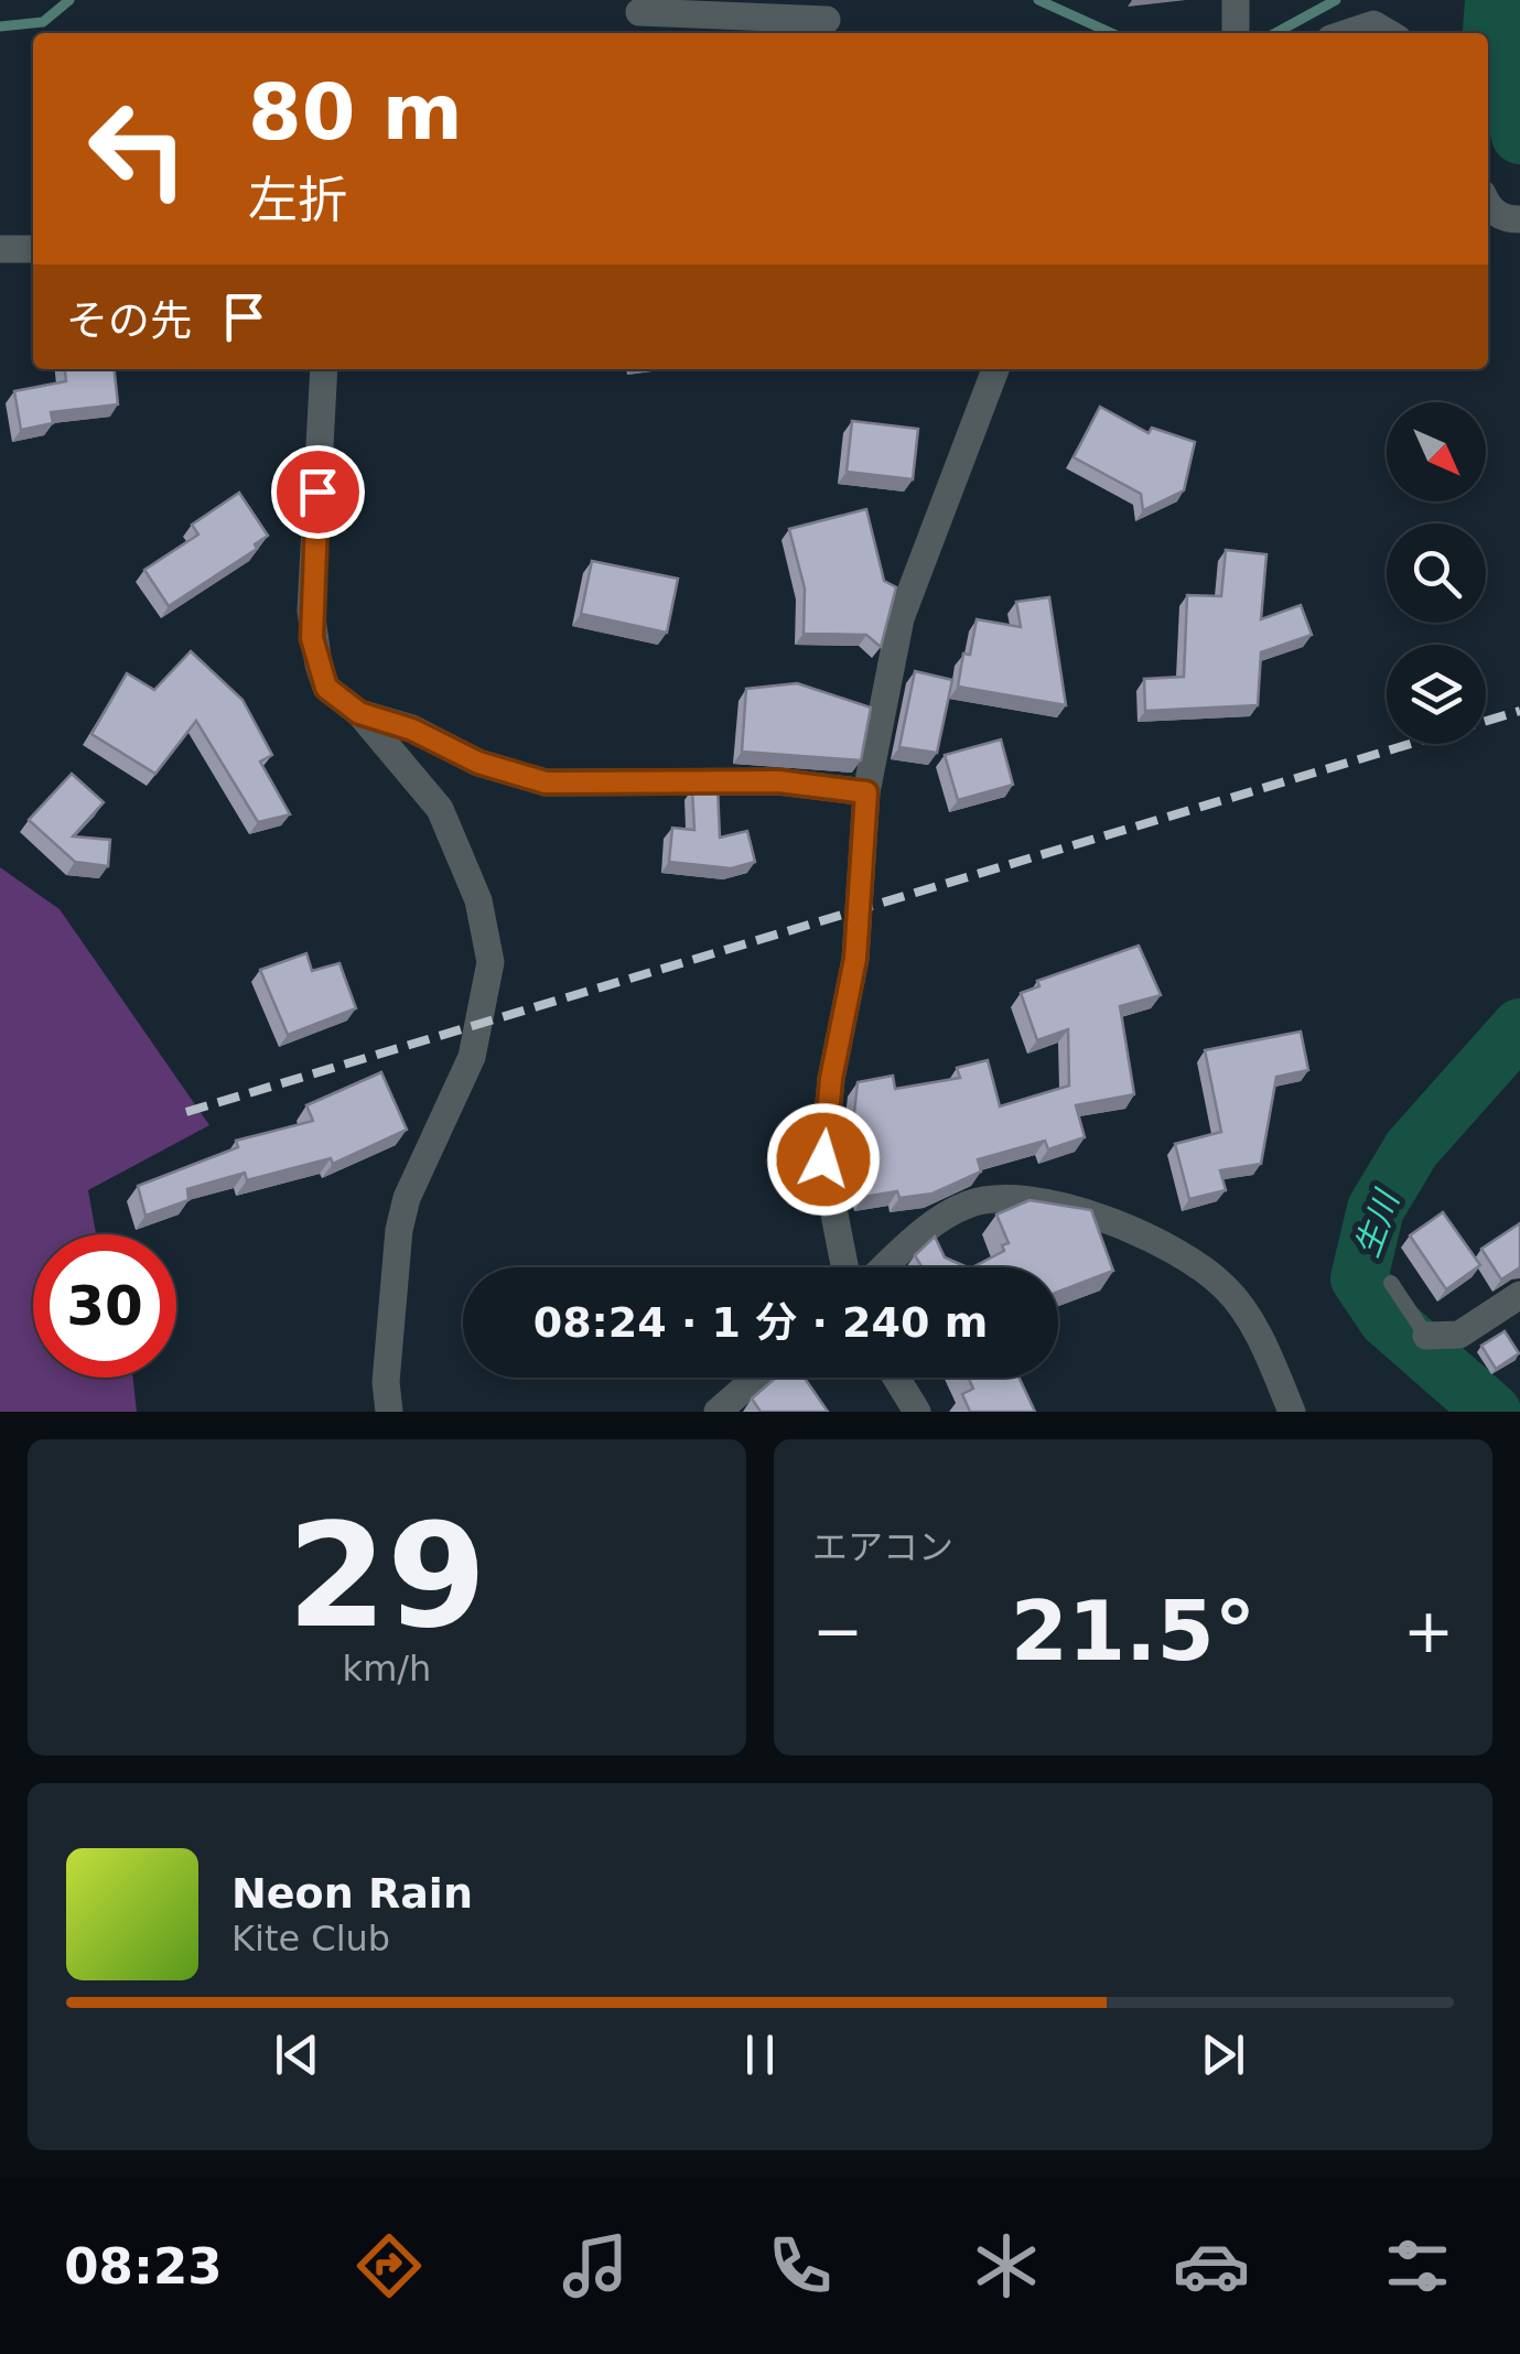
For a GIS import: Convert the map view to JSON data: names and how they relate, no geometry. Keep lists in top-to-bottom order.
{
  "water": ["生川"],
  "north": "bottom right",
  "page": {
    "turn": ["80 m", "左折"],
    "then": "その先",
    "limit": "30",
    "trip": "08:24 · 1 分 · 240 m",
    "tile": [
      ["29", "km/h"],
      "エアコン"
    ],
    "heat": ["−", "21.5°", "+"],
    "song": ["Neon Rain", "Kite Club"],
    "tabs": "08:23"
  }
}
